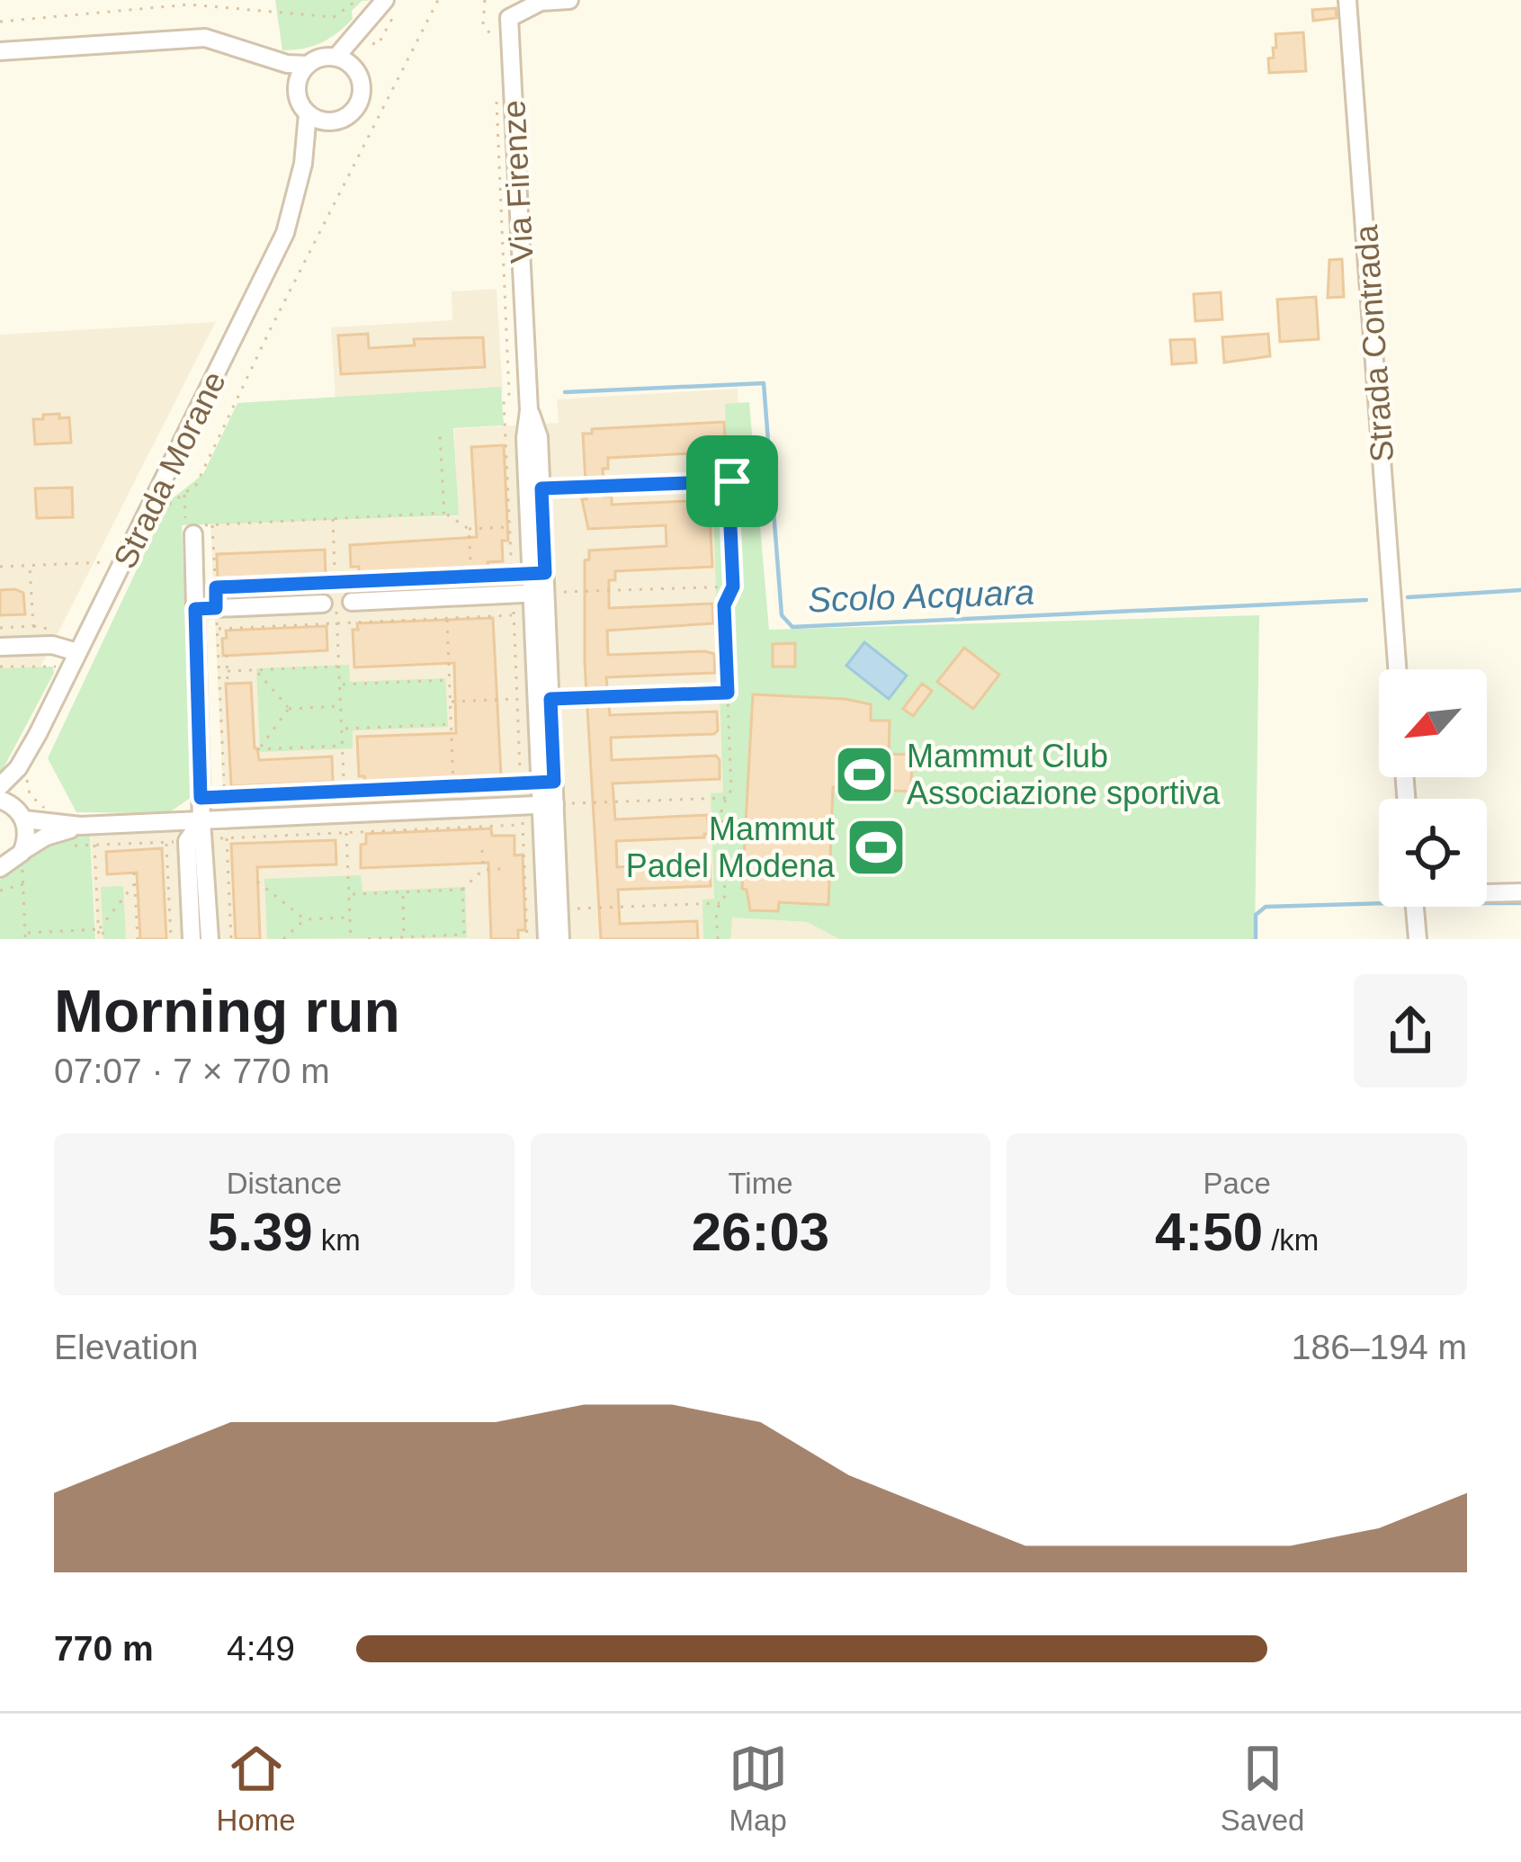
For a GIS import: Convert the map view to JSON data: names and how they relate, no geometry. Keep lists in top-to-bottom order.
{
  "streets": {
    "street": ["Via Firenze", "Strada Contrada", "Strada Morane"]
  },
  "water": ["Scolo Acquara"],
  "places": {
    "sports": ["Mammut Club Associazione sportiva", "Mammut Padel Modena"]
  },
  "north": "bottom left",
  "page": {
    "heading": ["Morning run", "07:07 · 7 × 770 m"],
    "stats": [
      ["Distance", "5.39 km"],
      ["Time", "26:03"],
      ["Pace", "4:50 /km"]
    ],
    "chart": ["Elevation", "186–194 m"],
    "list": [
      {
        "name": "770 m",
        "note": "4:49"
      }
    ],
    "tabs": ["Home", "Map", "Saved"]
  }
}
